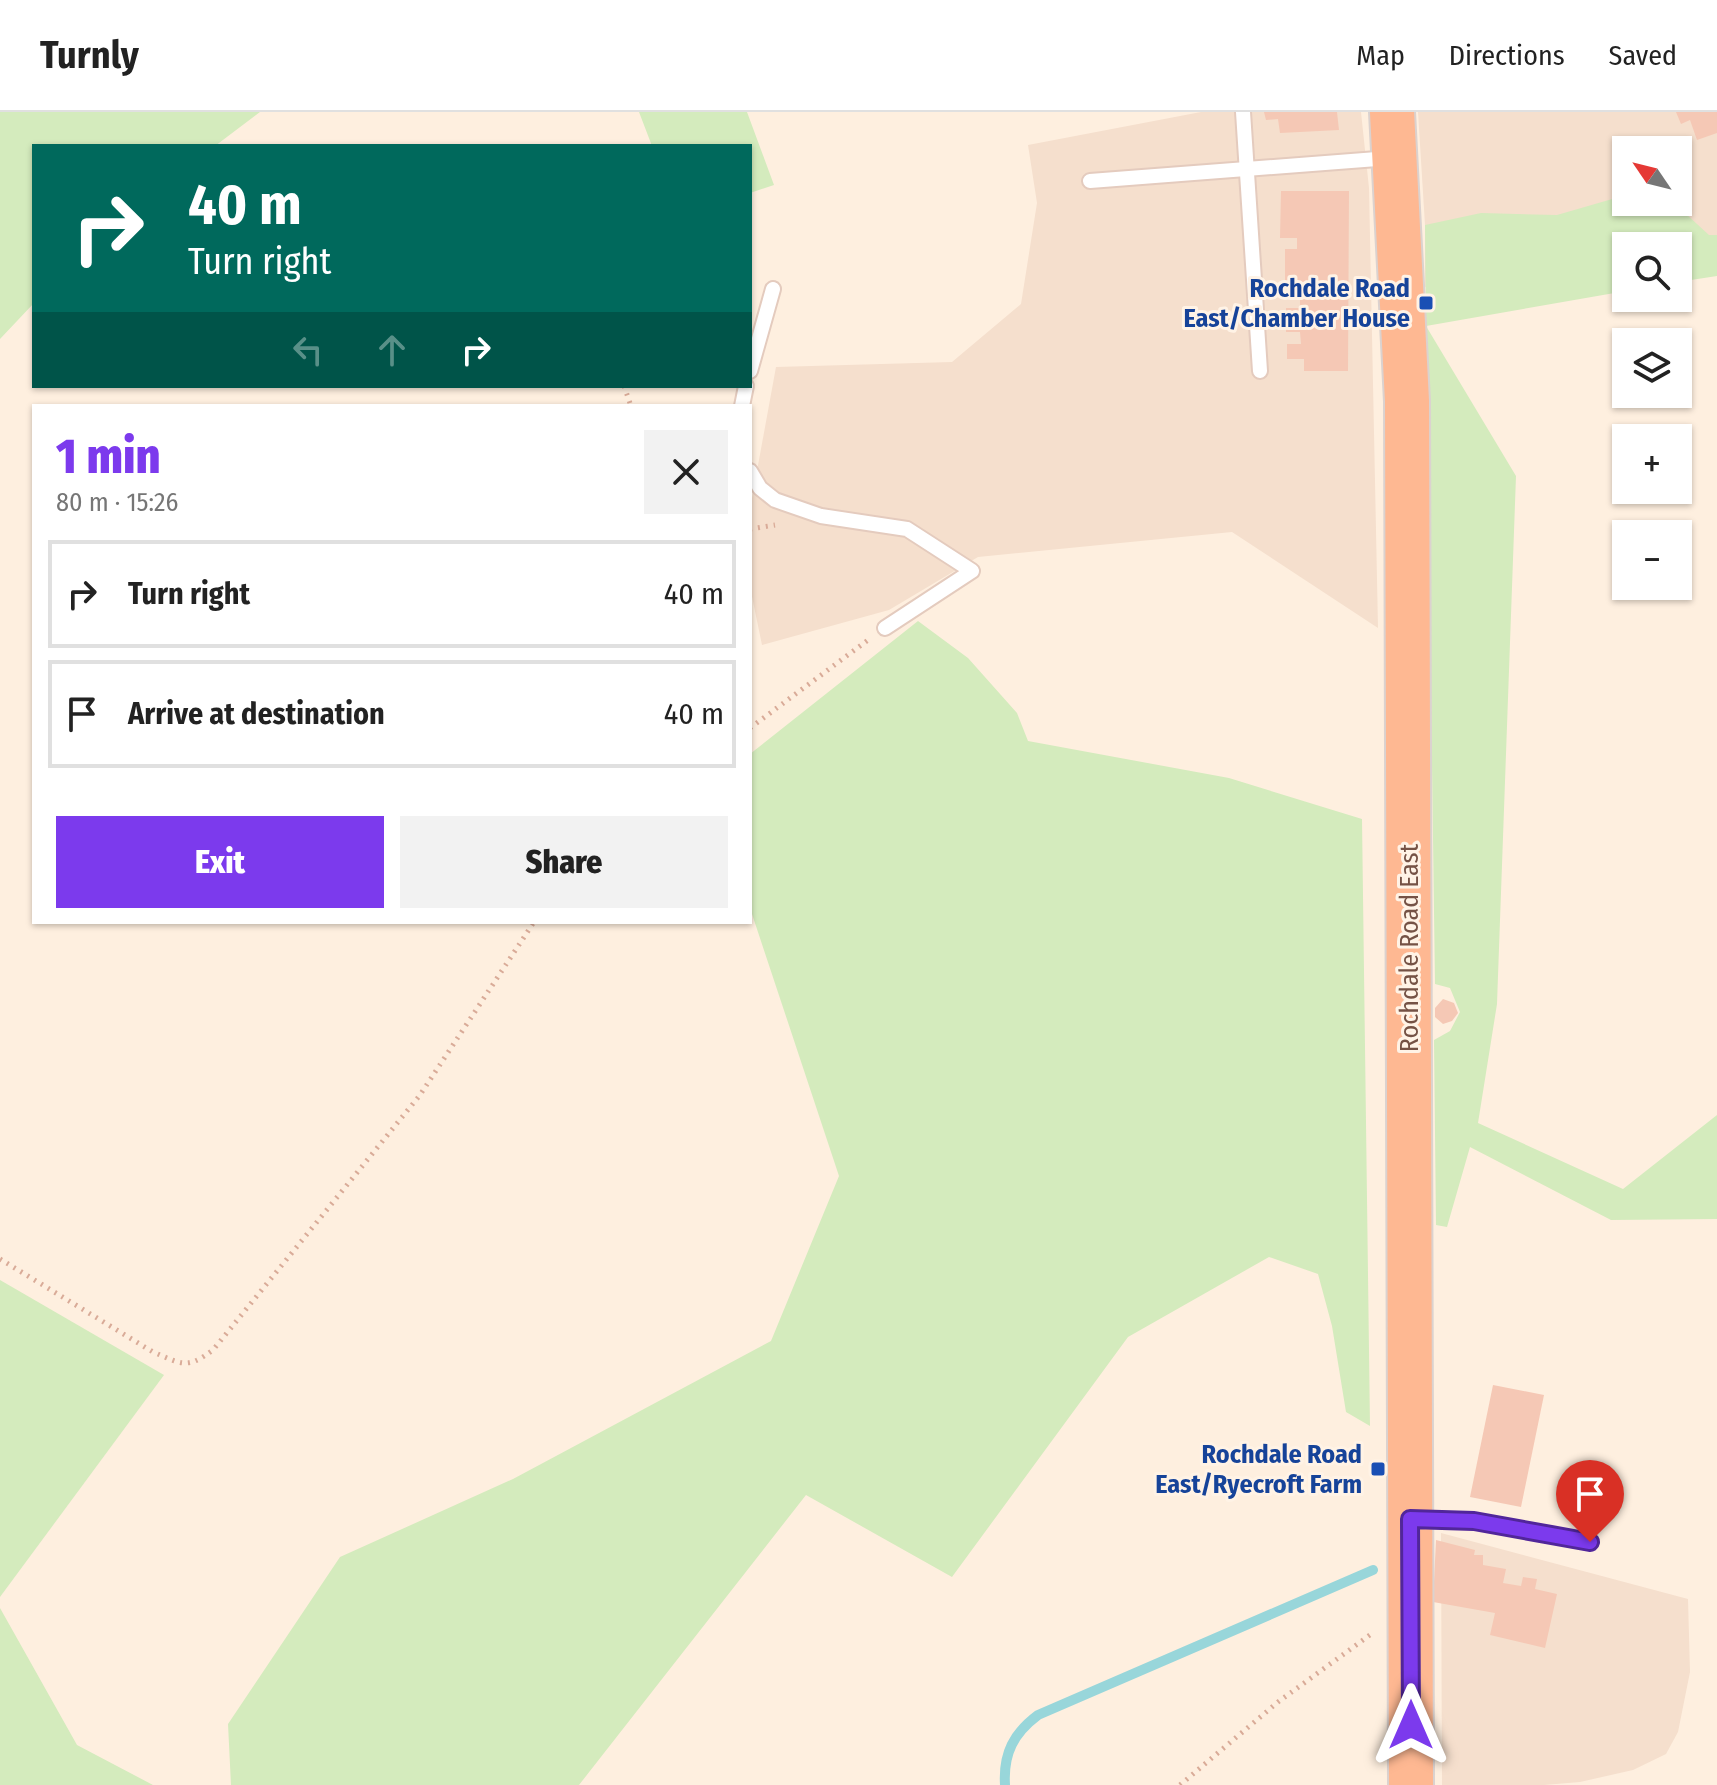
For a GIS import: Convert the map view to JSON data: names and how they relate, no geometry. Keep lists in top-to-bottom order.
{
  "streets": {
    "highway": ["Rochdale Road East"]
  },
  "places": {
    "transit": ["Rochdale Road East/Chamber House", "Rochdale Road East/Ryecroft Farm"]
  },
  "north": "top left",
  "page": {
    "header": "Turnly",
    "nav": ["Map", "Directions", "Saved"],
    "map_buttons": ["+", "−"],
    "turn": ["40 m", "Turn right"],
    "heading": ["1 min", "80 m · 15:26"],
    "list": [
      {
        "name": "Turn right",
        "value": "40 m"
      },
      {
        "name": "Arrive at destination",
        "value": "40 m"
      }
    ],
    "buttons": ["Exit", "Share"]
  }
}
